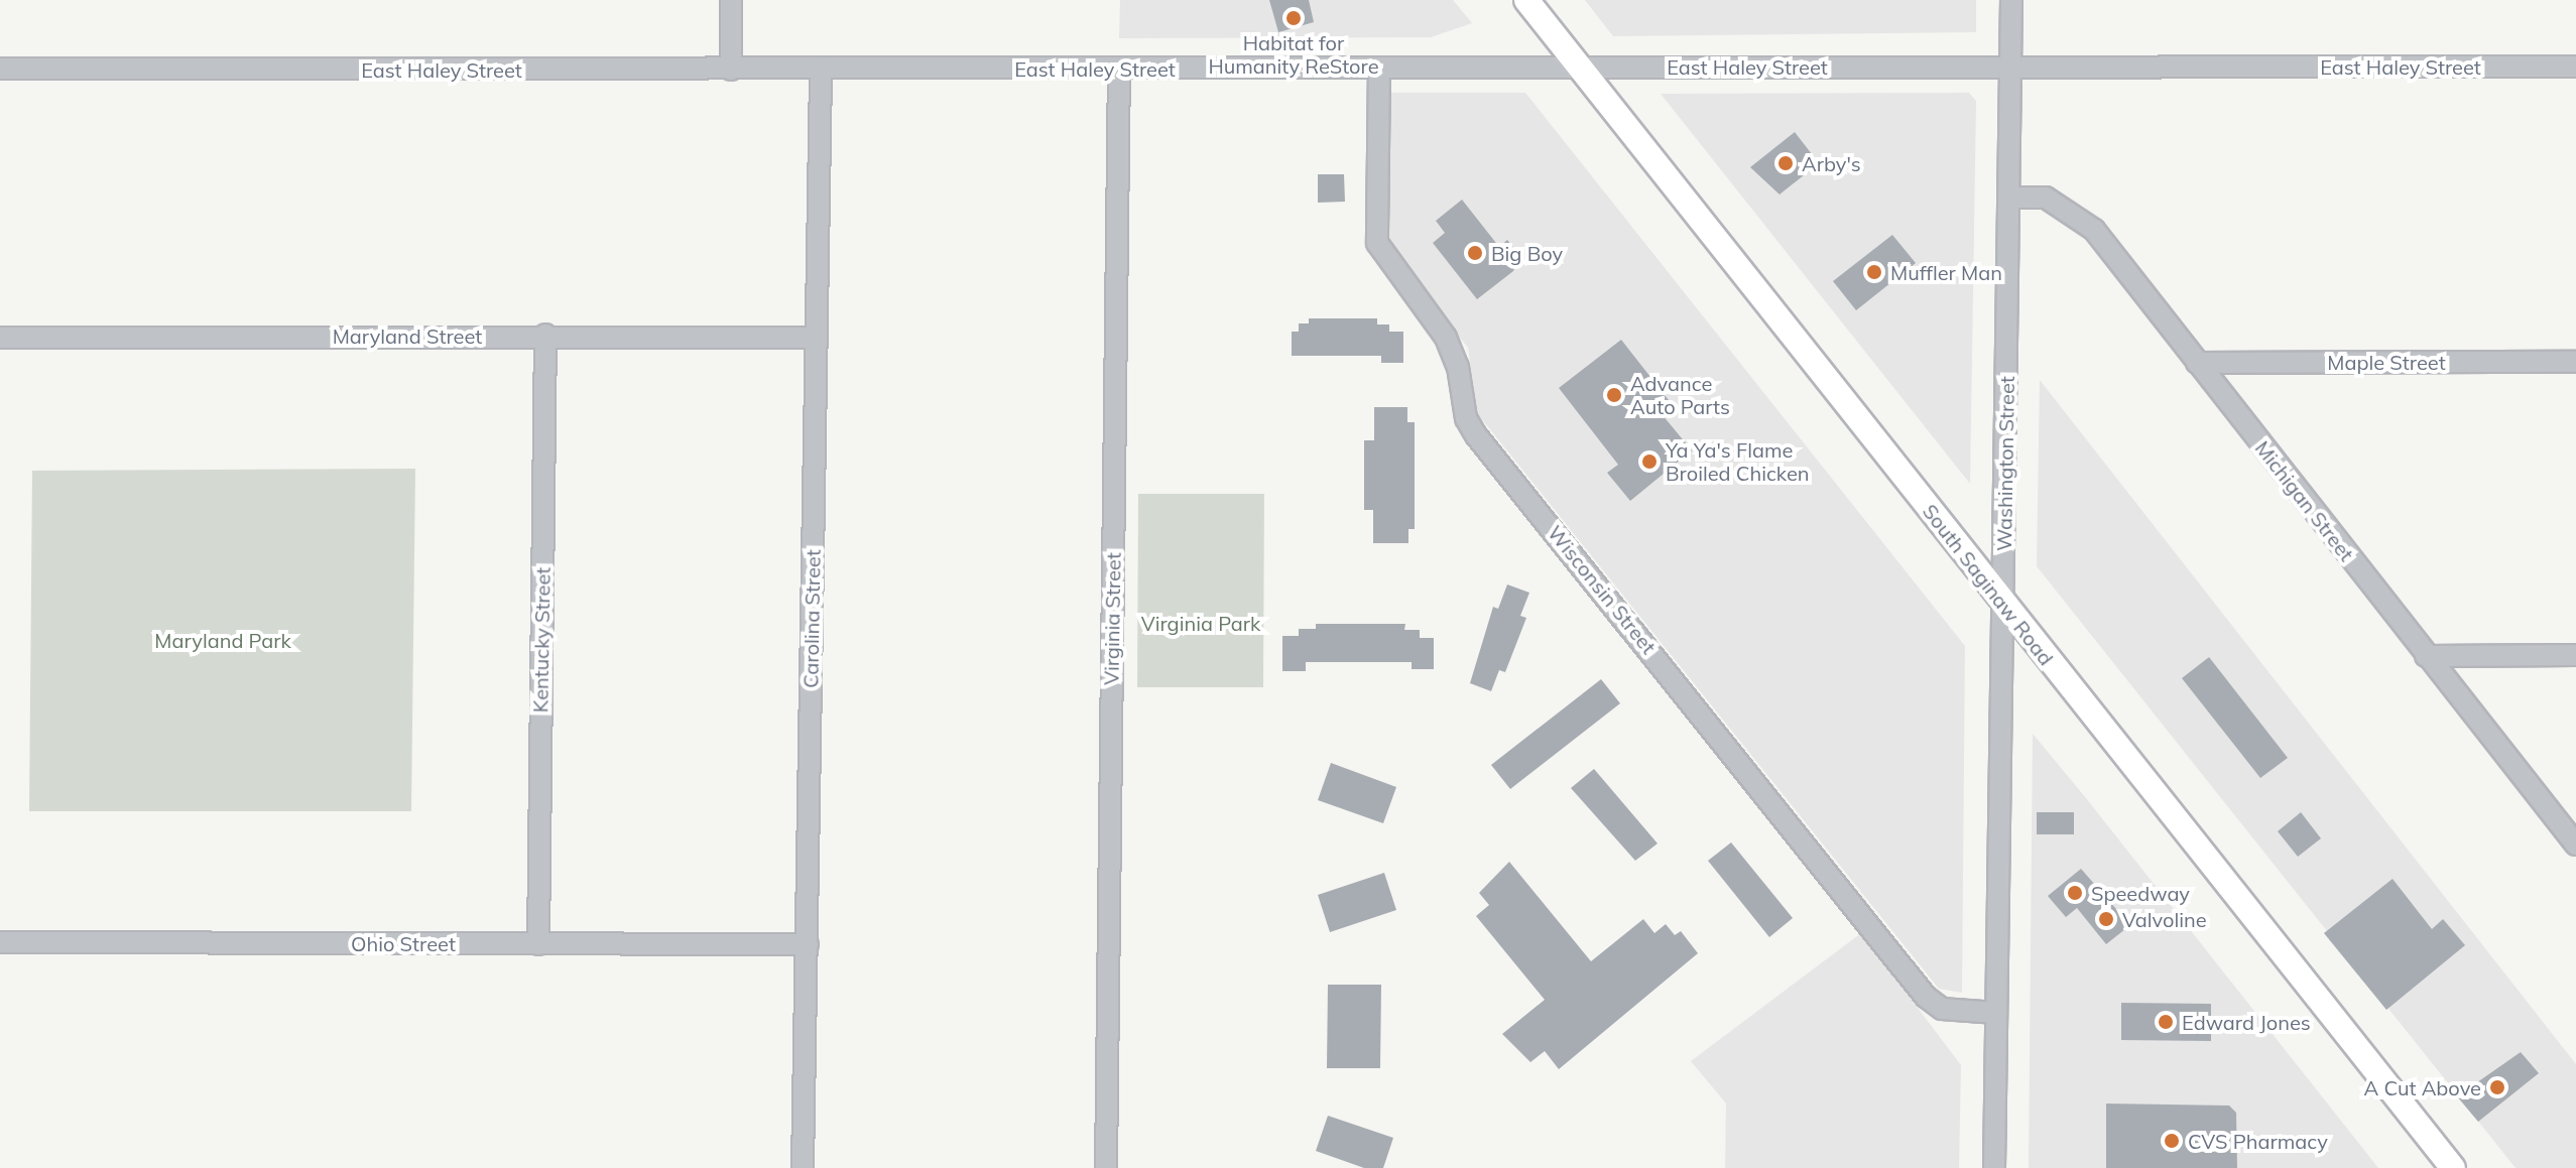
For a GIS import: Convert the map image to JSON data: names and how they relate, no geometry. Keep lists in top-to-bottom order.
{
  "streets": {
    "main road": ["South Saginaw Road"],
    "street": [
      "East Haley Street",
      "Maryland Street",
      "Maple Street",
      "Washington Street",
      "Michigan Street",
      "Wisconsin Street",
      "Carolina Street",
      "Virginia Street",
      "Kentucky Street",
      "Ohio Street"
    ]
  },
  "crossings": [
    ["East Haley Street", "Washington Street"],
    ["East Haley Street", "South Saginaw Road"],
    ["East Haley Street", "Wisconsin Street"],
    ["East Haley Street", "Carolina Street"],
    ["East Haley Street", "Virginia Street"],
    ["Maryland Street", "Carolina Street"],
    ["Maryland Street", "Kentucky Street"],
    ["Maple Street", "Michigan Street"],
    ["Washington Street", "Michigan Street"],
    ["Washington Street", "South Saginaw Road"],
    ["Washington Street", "Wisconsin Street"],
    ["Carolina Street", "Ohio Street"],
    ["Kentucky Street", "Ohio Street"]
  ],
  "parks": ["Virginia Park", "Maryland Park"],
  "places": [
    "Habitat for Humanity ReStore",
    "Arby's",
    "Big Boy",
    "Muffler Man",
    "Advance Auto Parts",
    "Ya Ya's Flame Broiled Chicken",
    "Speedway",
    "Valvoline",
    "Edward Jones",
    "A Cut Above",
    "CVS Pharmacy"
  ]
}
